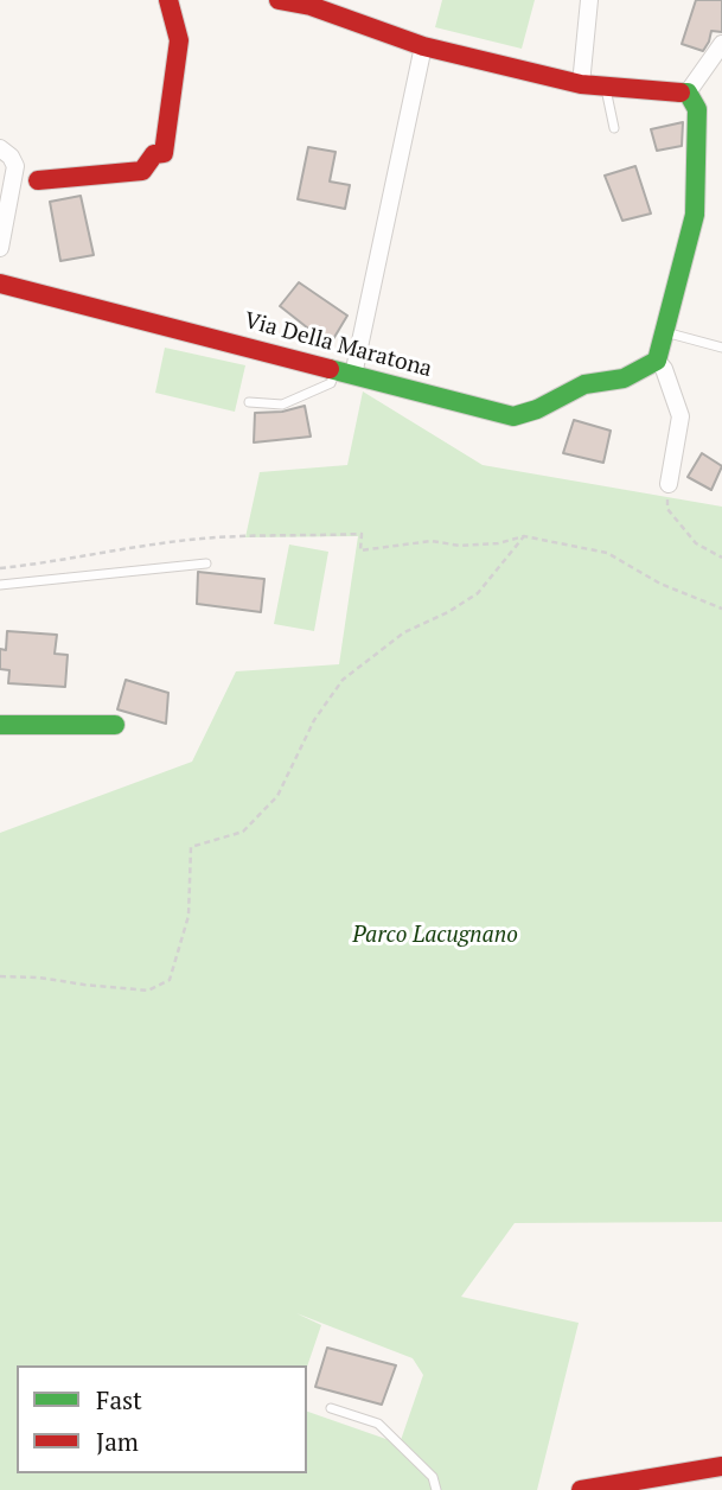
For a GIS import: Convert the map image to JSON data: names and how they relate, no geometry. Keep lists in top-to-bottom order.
{
  "streets": {
    "street": ["Via Della Maratona"]
  },
  "parks": ["Parco Lacugnano"],
  "legend": ["Fast", "Jam"]
}
